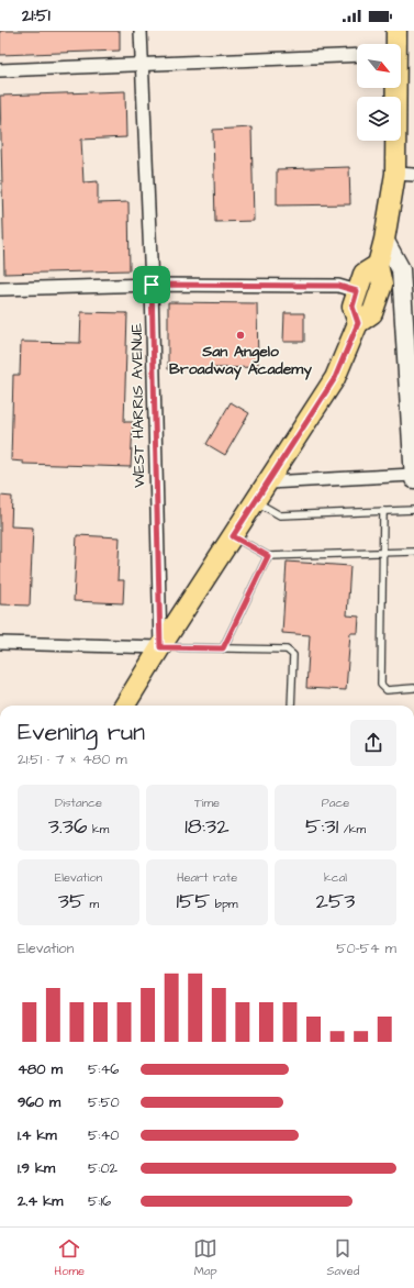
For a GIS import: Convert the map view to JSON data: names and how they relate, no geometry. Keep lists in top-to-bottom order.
{
  "streets": {
    "street": ["WEST HARRIS AVENUE"]
  },
  "places": ["San Angelo Broadway Academy"],
  "north": "bottom right",
  "page": {
    "status": "21:51",
    "heading": ["Evening run", "21:51 · 7 × 480 m"],
    "stats": [
      ["Distance", "3.36 km"],
      ["Time", "18:32"],
      ["Pace", "5:31 /km"],
      ["Elevation", "35 m"],
      ["Heart rate", "155 bpm"],
      ["kcal", "253"]
    ],
    "chart": ["Elevation", "50–54 m"],
    "list": [
      {
        "name": "480 m",
        "note": "5:46"
      },
      {
        "name": "960 m",
        "note": "5:50"
      },
      {
        "name": "1.4 km",
        "note": "5:40"
      },
      {
        "name": "1.9 km",
        "note": "5:02"
      },
      {
        "name": "2.4 km",
        "note": "5:16"
      }
    ],
    "tabs": ["Home", "Map", "Saved"]
  }
}
